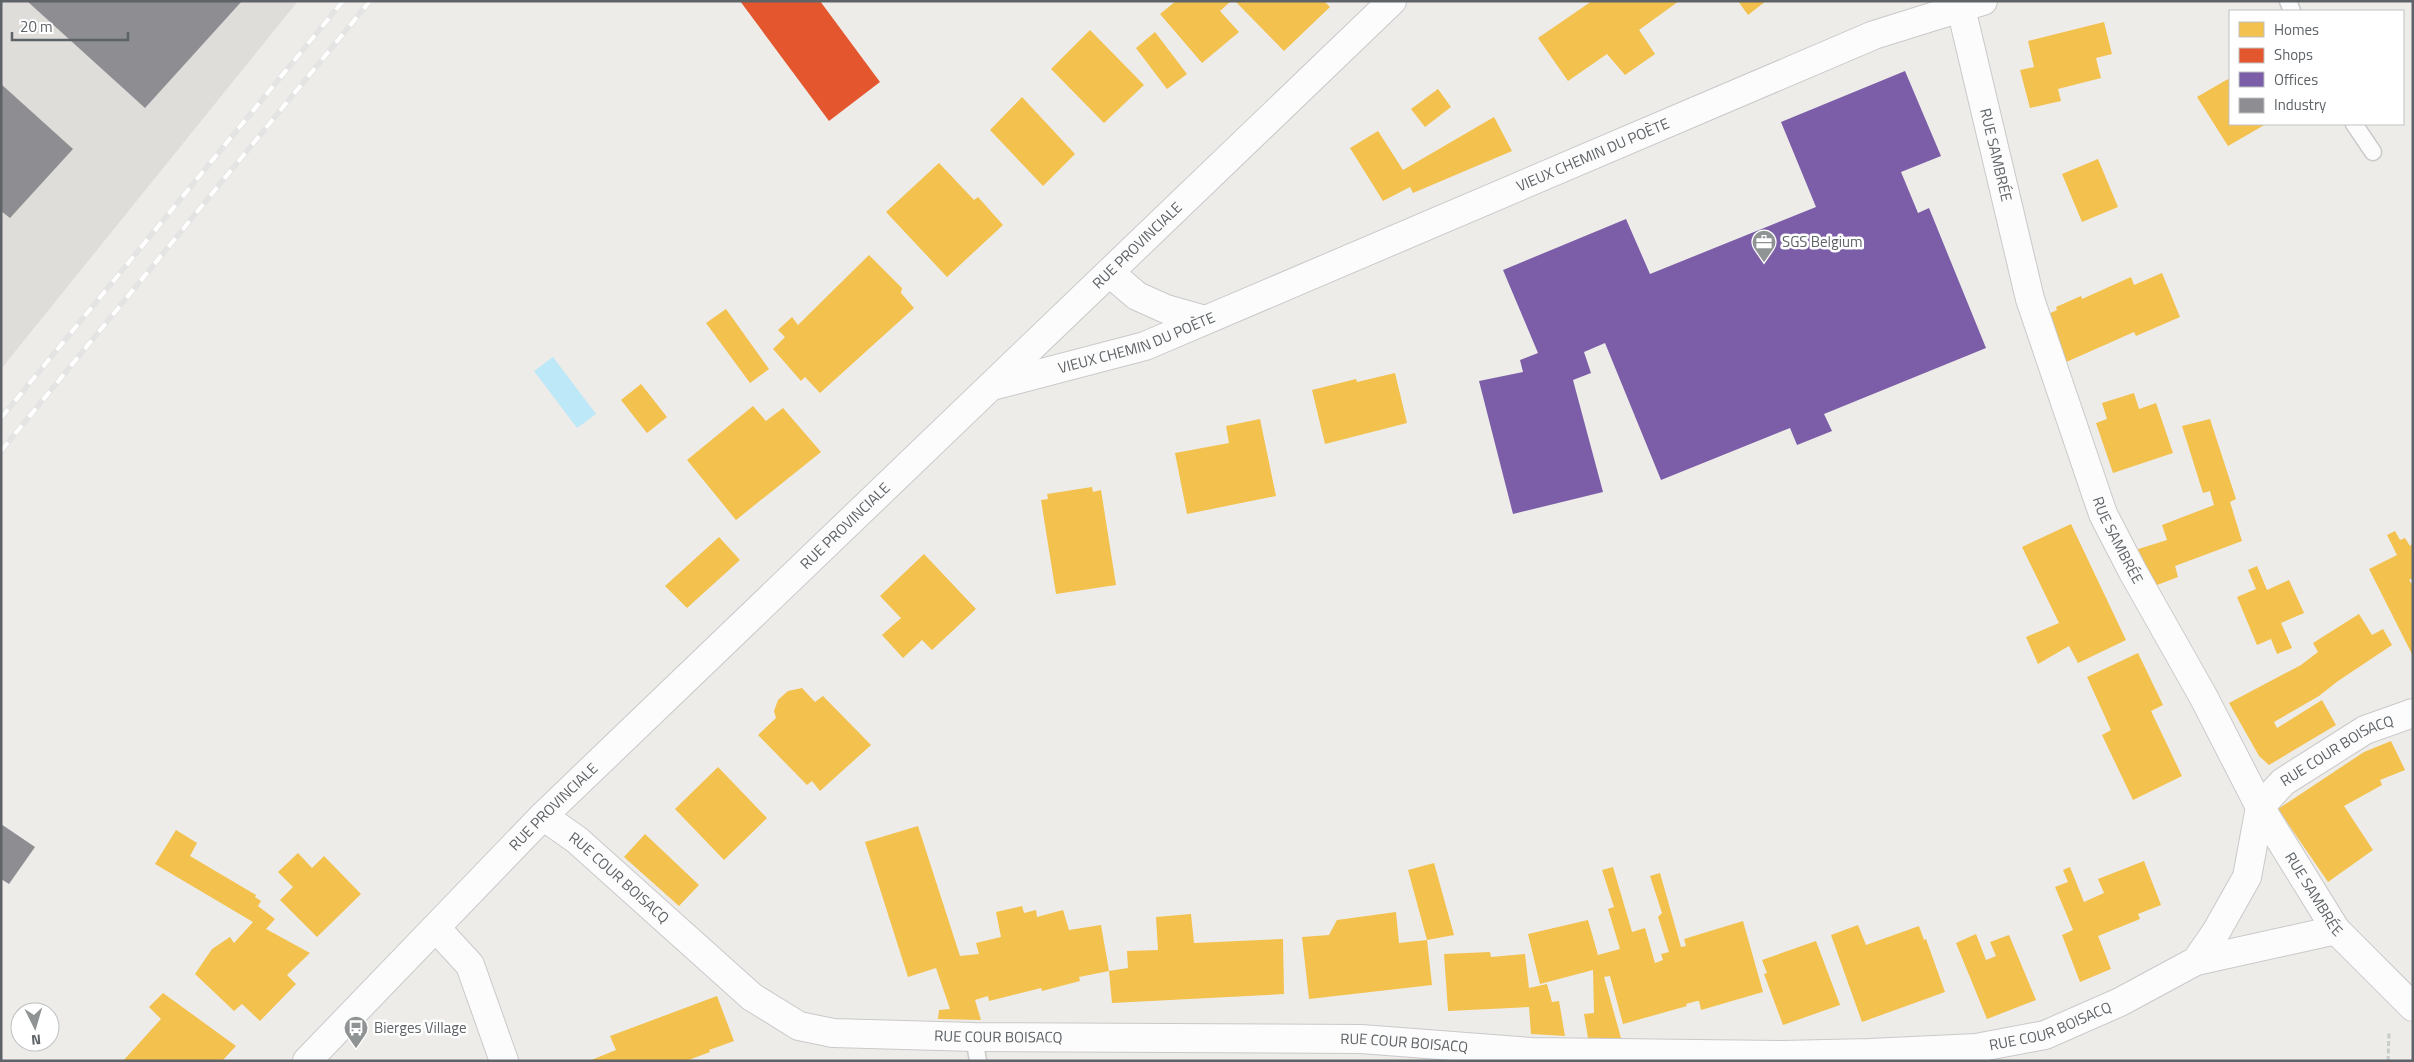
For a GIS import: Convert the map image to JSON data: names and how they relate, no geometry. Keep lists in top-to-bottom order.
{
  "streets": {
    "street": [
      "VIEUX CHEMIN DU POÈTE",
      "RUE SAMBRÉE",
      "RUE PROVINCIALE",
      "RUE COUR BOISACQ"
    ]
  },
  "crossings": [
    ["VIEUX CHEMIN DU POÈTE", "RUE SAMBRÉE"],
    ["VIEUX CHEMIN DU POÈTE", "RUE PROVINCIALE"],
    ["RUE SAMBRÉE", "RUE COUR BOISACQ"],
    ["RUE PROVINCIALE", "RUE COUR BOISACQ"]
  ],
  "places": {
    "office": ["SGS Belgium"],
    "bus stop": ["Bierges Village"]
  },
  "legend": [
    "Homes",
    "Shops",
    "Offices",
    "Industry"
  ],
  "scale_bar": "20 m",
  "north": "bottom"
}
